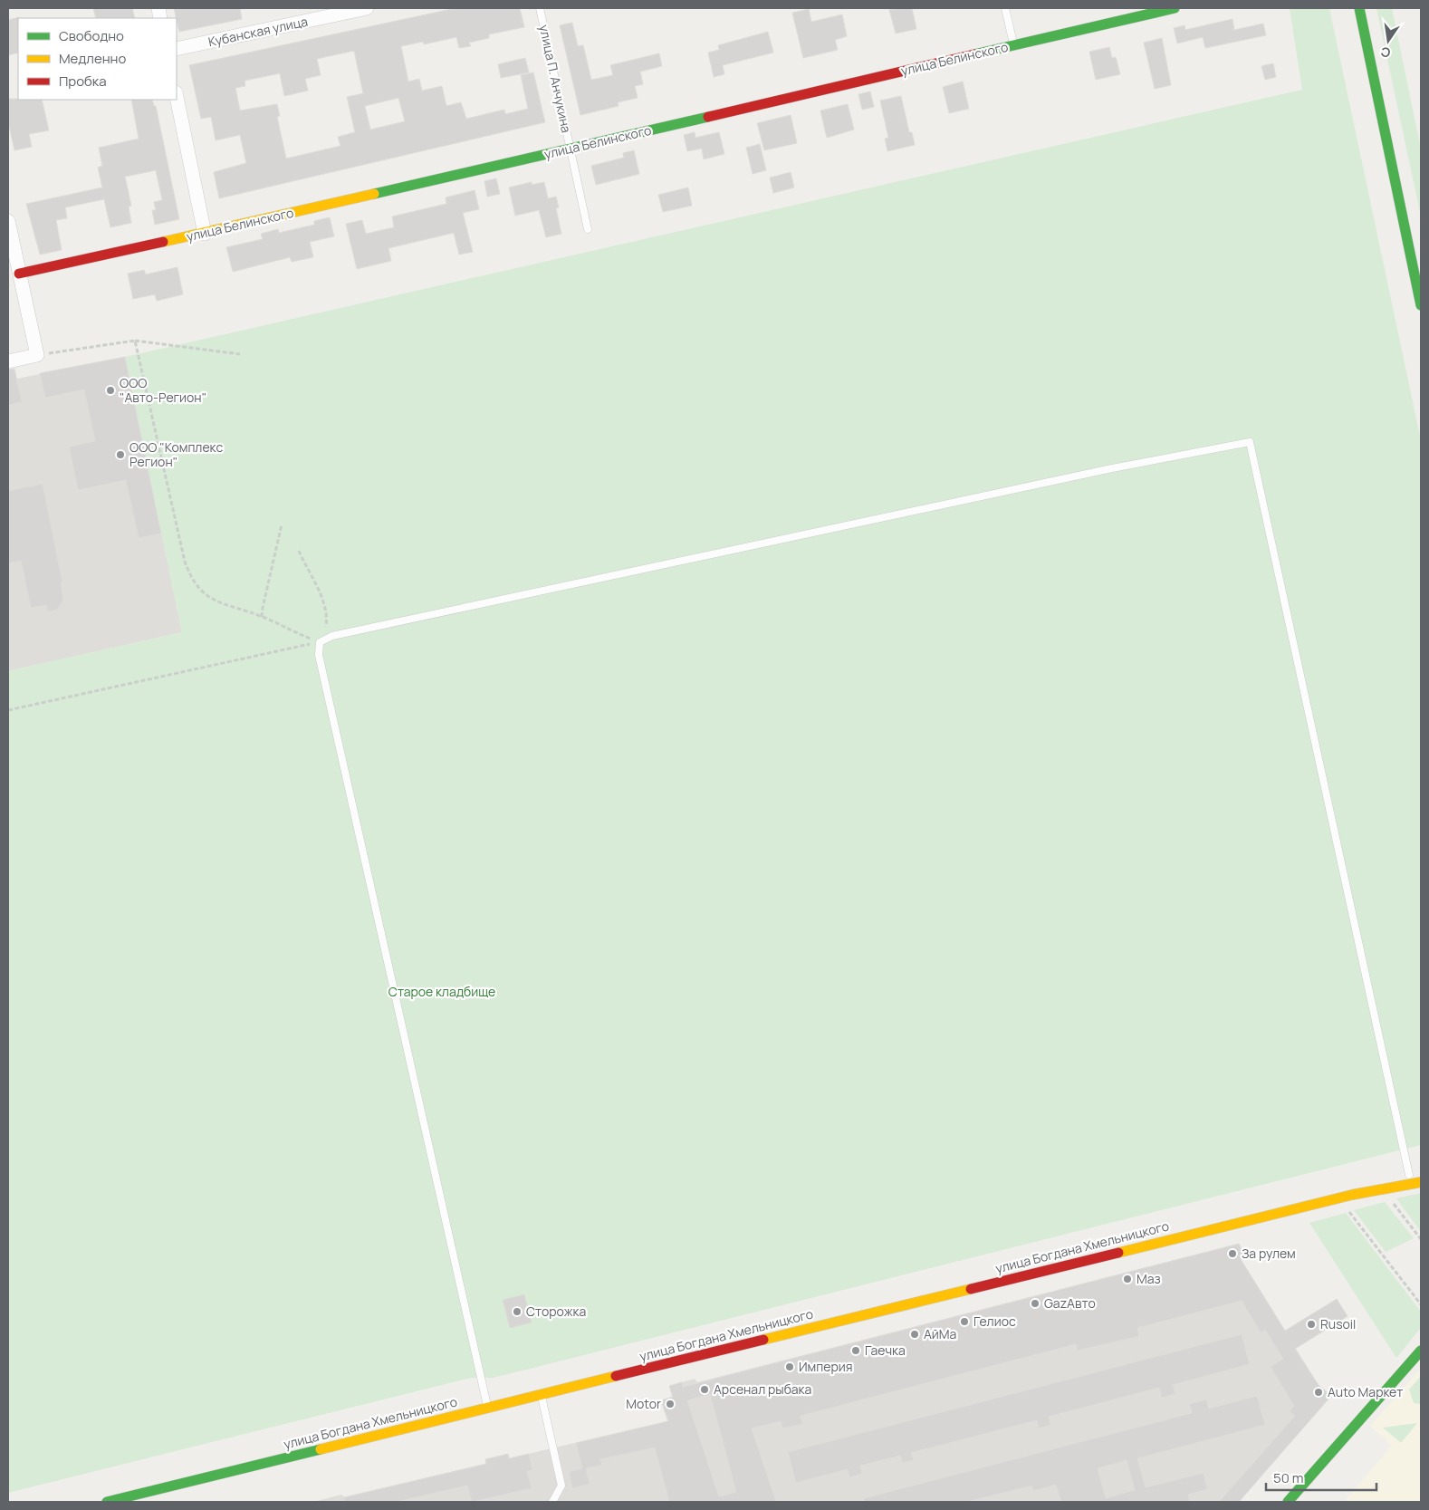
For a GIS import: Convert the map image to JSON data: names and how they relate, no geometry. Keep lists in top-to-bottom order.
{
  "streets": {
    "main road": ["улица Белинского", "улица Богдана Хмельницкого"],
    "street": ["Кубанская улица"],
    "lane": ["улица П. Анчукина"]
  },
  "crossings": [
    ["улица Белинского", "улица П. Анчукина"]
  ],
  "parks": ["Старое кладбище"],
  "places": [
    "ООО \"Авто-Регион\"",
    "ООО \"Комплекс Регион\"",
    "За рулем",
    "Маз",
    "GazАвто",
    "Сторожка",
    "Гелиос",
    "Rusoil",
    "АйМа",
    "Гаечка",
    "Империя",
    "Арсенал рыбака",
    "Auto Маркет",
    "Motor"
  ],
  "legend": ["Свободно", "Медленно", "Пробка"],
  "scale_bar": "50 m",
  "north": "bottom"
}
